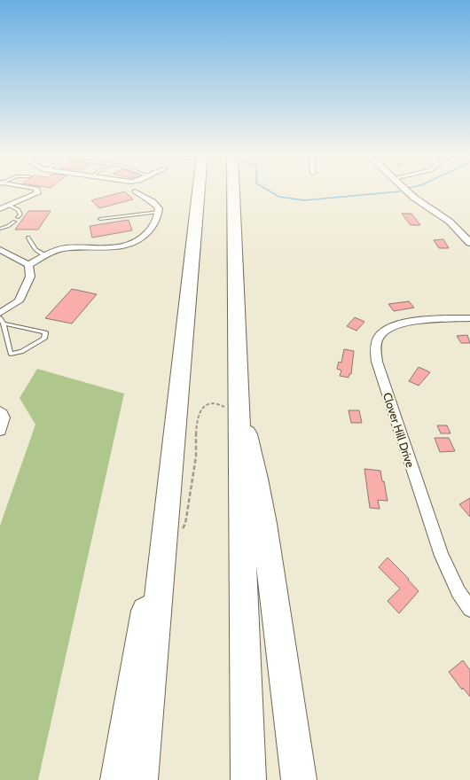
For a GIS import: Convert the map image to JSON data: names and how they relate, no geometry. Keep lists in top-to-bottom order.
{
  "streets": {
    "street": ["Clover Hill Drive"]
  }
}
